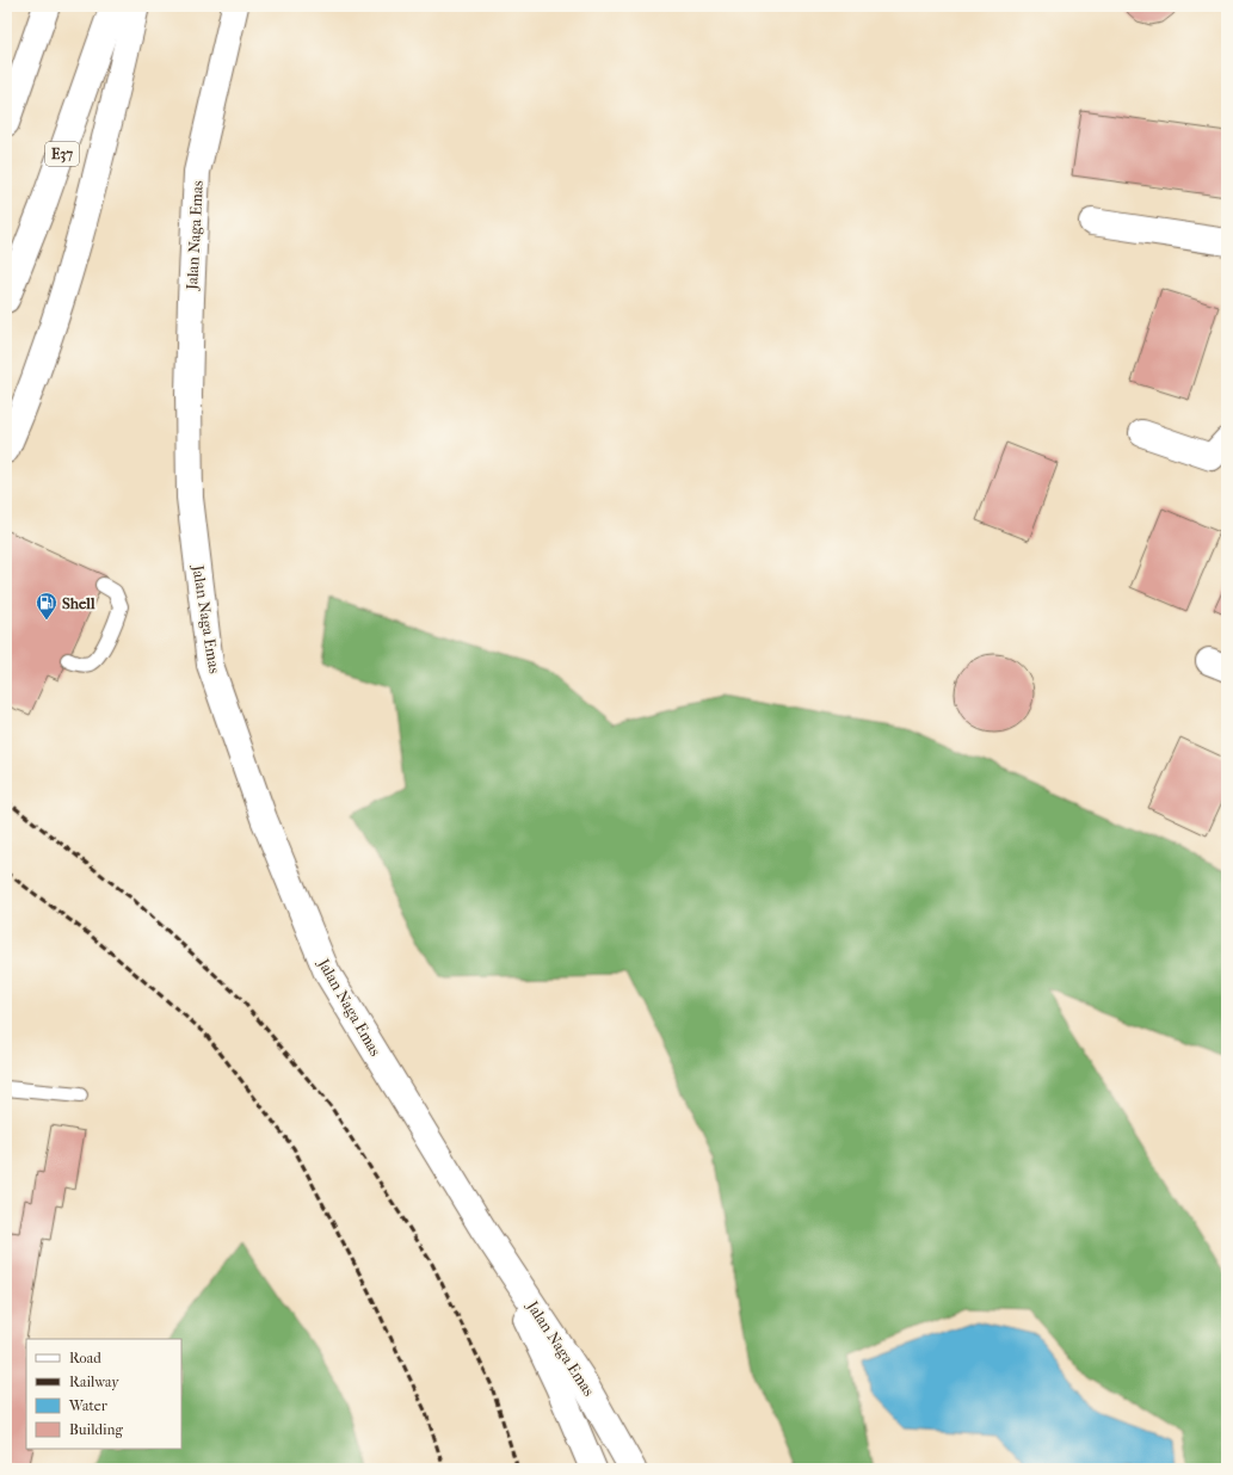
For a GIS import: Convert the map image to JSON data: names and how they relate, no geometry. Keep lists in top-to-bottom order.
{
  "streets": {
    "main road": ["E37", "Jalan Naga Emas"]
  },
  "places": {
    "fuel station": ["Shell"]
  },
  "legend": [
    "Road",
    "Railway",
    "Water",
    "Building"
  ]
}
